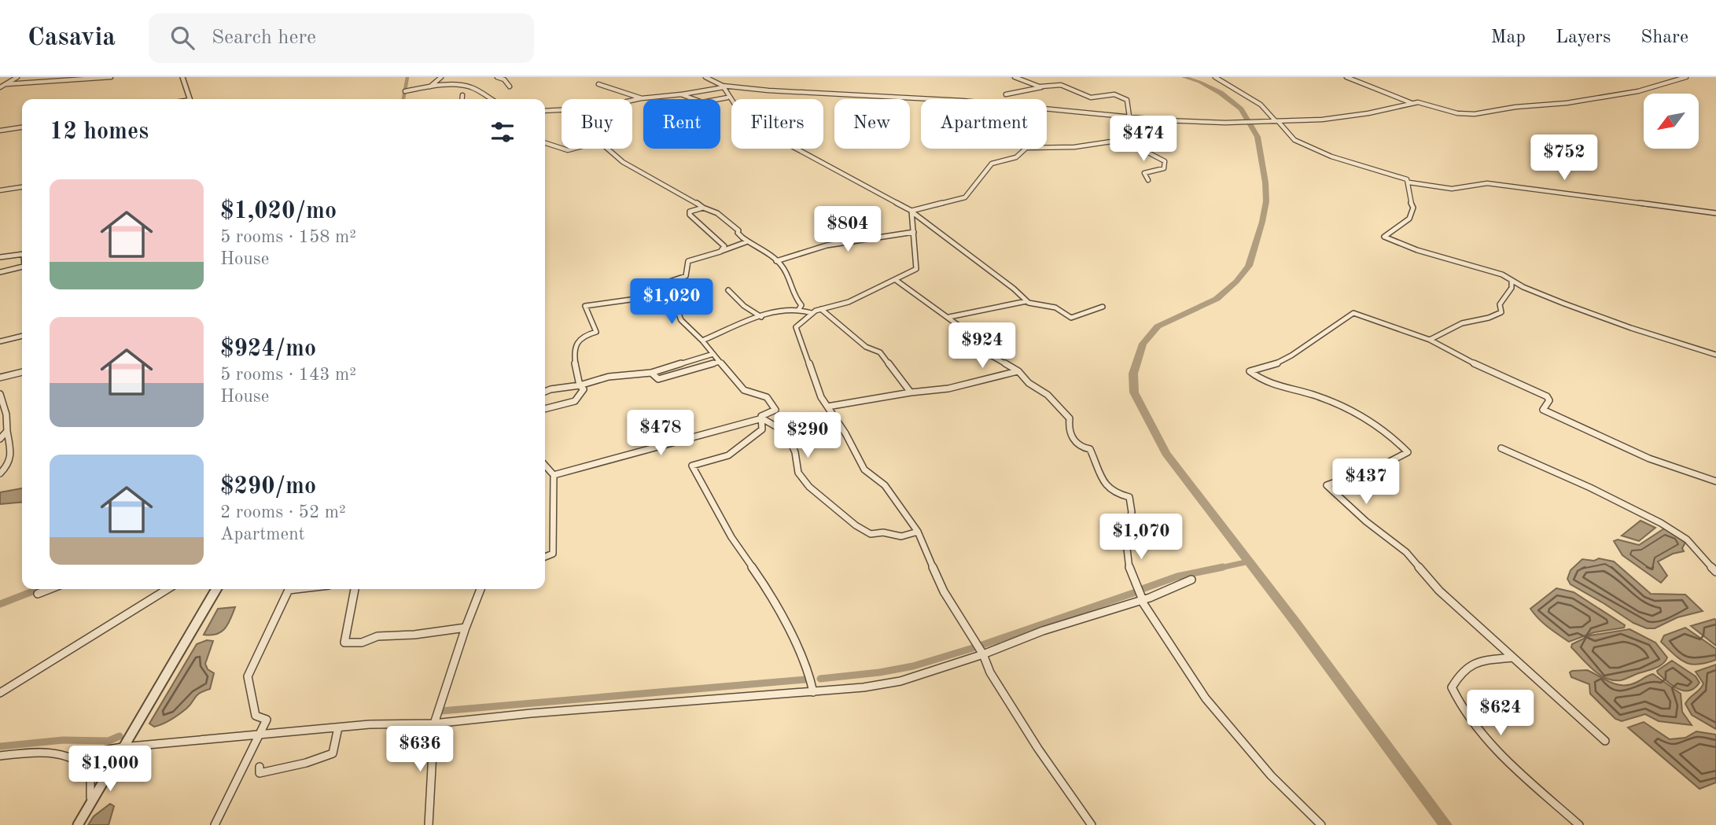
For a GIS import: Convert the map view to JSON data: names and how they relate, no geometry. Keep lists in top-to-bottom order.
{
  "north": "bottom left",
  "page": {
    "header": "Casavia",
    "search": "Search here",
    "nav": ["Map", "Layers", "Share"],
    "chip": [
      "Buy",
      "Rent",
      "Filters",
      "New",
      "Apartment"
    ],
    "heading": "12 homes",
    "price": [
      "$474",
      "$752",
      "$804",
      "$1,020",
      "$924",
      "$478",
      "$290",
      "$437",
      "$1,070",
      "$624",
      "$636",
      "$1,000"
    ],
    "list": [
      {
        "name": "$1,020/mo",
        "note": "5 rooms · 158 m² · House"
      },
      {
        "name": "$924/mo",
        "note": "5 rooms · 143 m² · House"
      },
      {
        "name": "$290/mo",
        "note": "2 rooms · 52 m² · Apartment"
      }
    ]
  }
}
